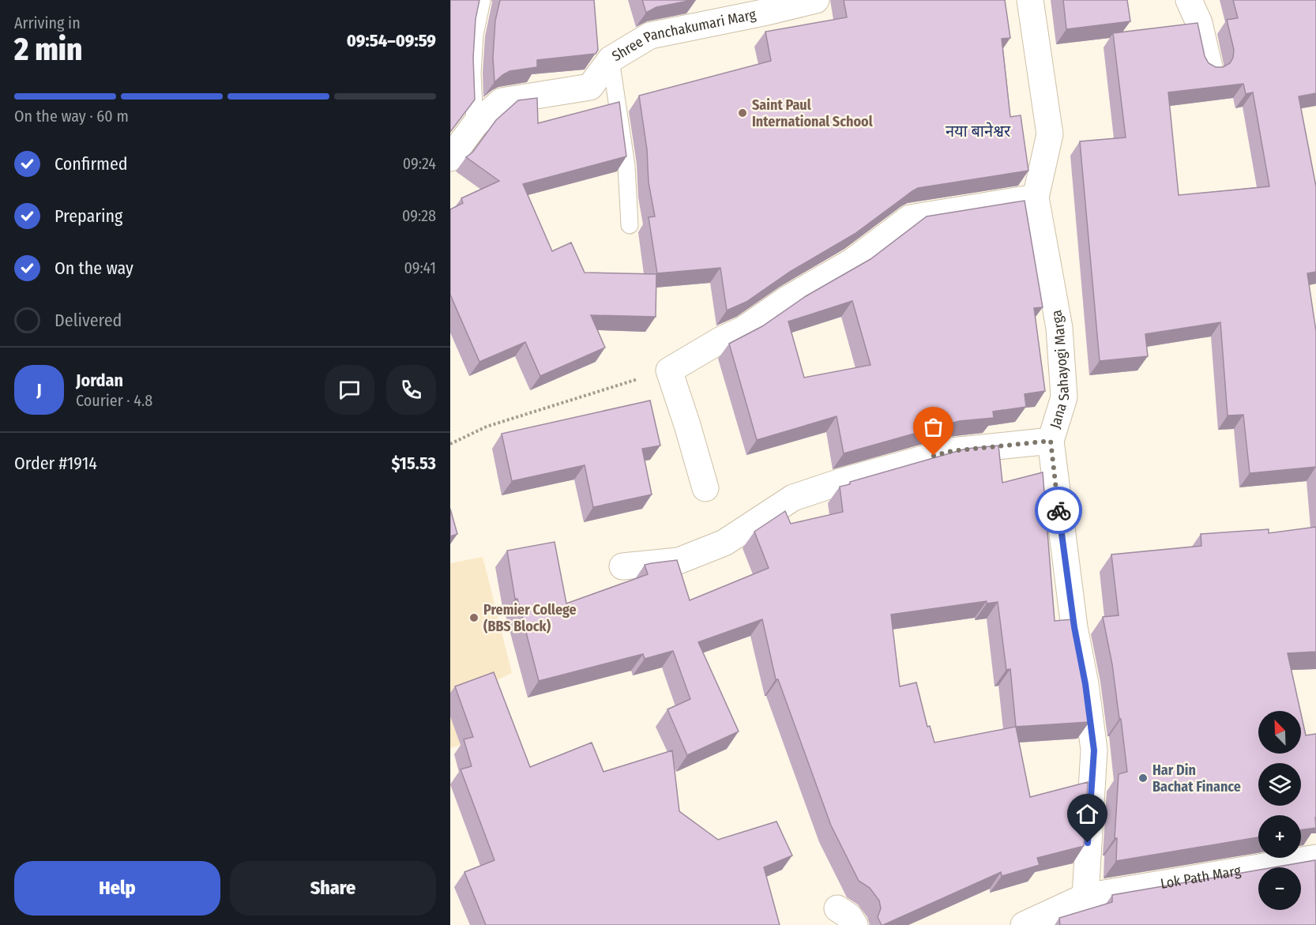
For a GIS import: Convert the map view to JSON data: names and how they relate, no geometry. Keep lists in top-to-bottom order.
{
  "streets": {
    "street": ["Shree Panchakumari Marg", "Jana Sahayogi Marga", "Lok Path Marg"]
  },
  "crossings": [
    ["Jana Sahayogi Marga", "Lok Path Marg"]
  ],
  "districts": ["नया बानेश्वर"],
  "places": ["Saint Paul International School", "Premier College (BBS Block)", "Har Din Bachat Finance"],
  "north": "top left",
  "page": {
    "heading": ["2 min", "Arriving in", "09:54–09:59"],
    "panel": [
      "Jordan",
      "Courier · 4.8",
      "Order #1914",
      "$15.53"
    ],
    "bar": "On the way · 60 m",
    "list": [
      ["Confirmed", "09:24"],
      ["Preparing", "09:28"],
      ["On the way", "09:41"],
      "Delivered"
    ],
    "round": "J",
    "map_buttons": ["+", "−"],
    "buttons": ["Help", "Share"]
  }
}
